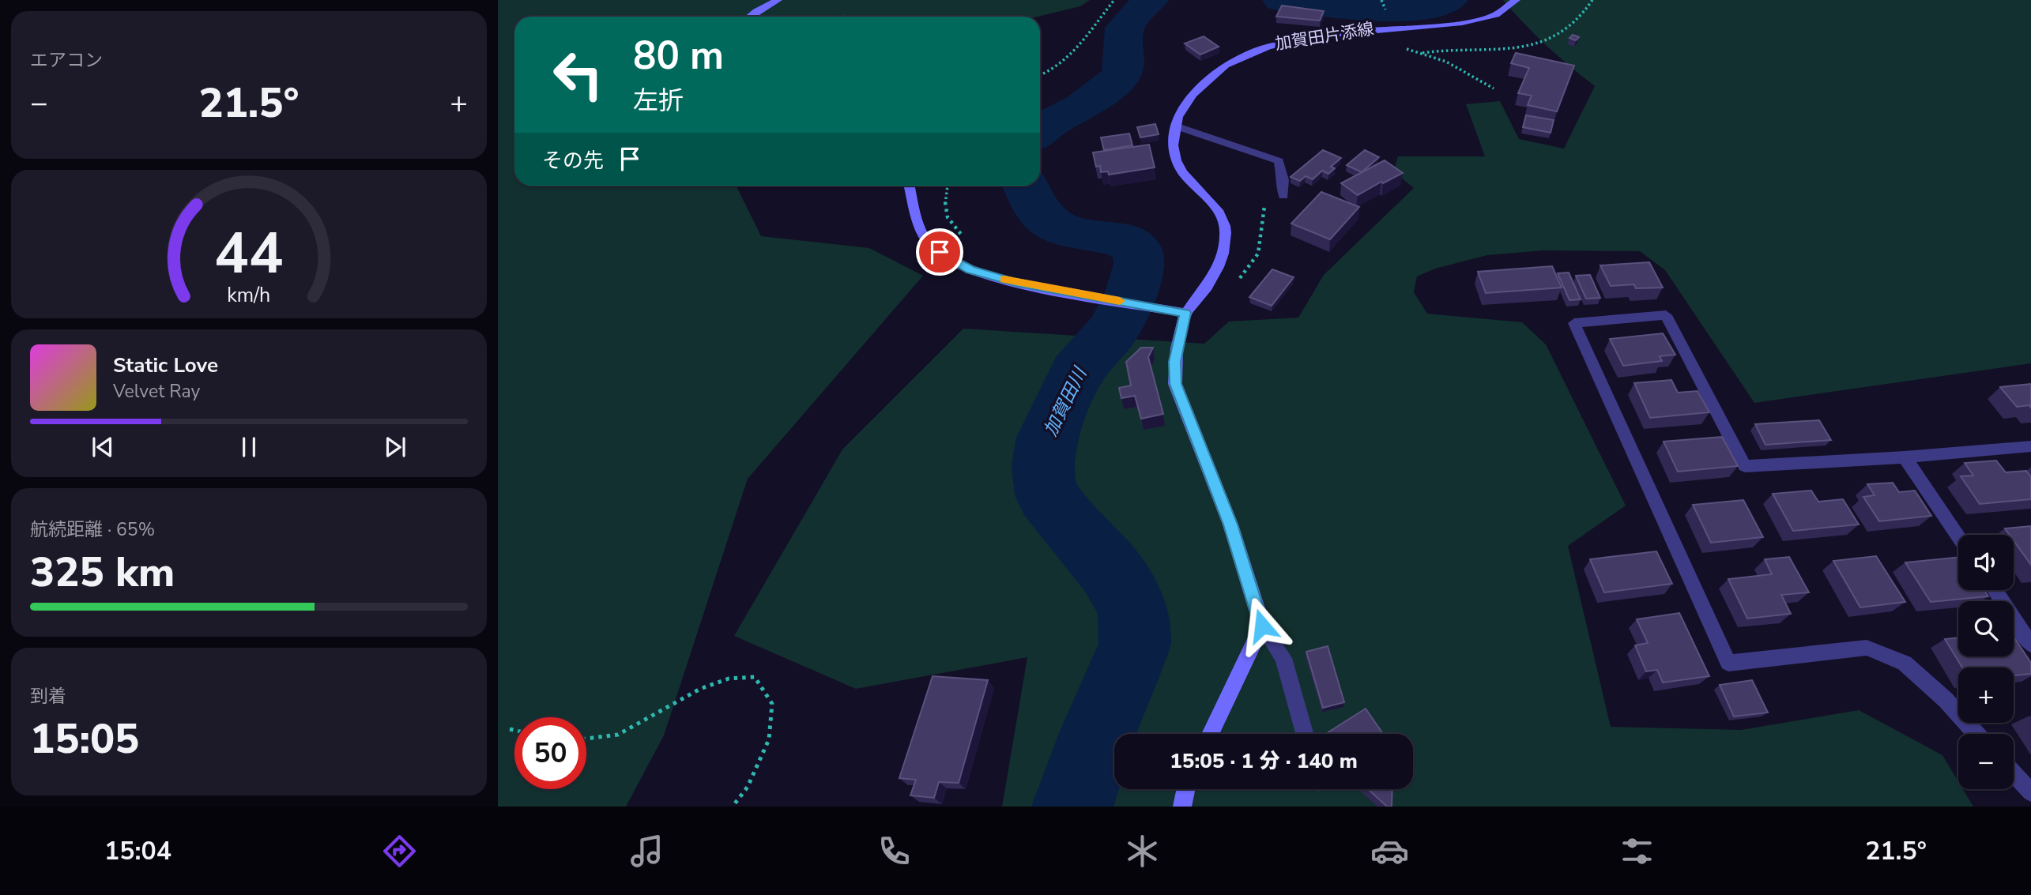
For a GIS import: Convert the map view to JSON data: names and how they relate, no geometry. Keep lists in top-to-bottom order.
{
  "streets": {
    "main road": ["加賀田片添線"]
  },
  "water": ["加賀田川"],
  "page": {
    "tile": [
      "エアコン",
      ["航続距離 · 65%", "325 km"],
      ["到着", "15:05"]
    ],
    "turn": ["80 m", "左折"],
    "heat": ["−", "21.5°", "+"],
    "then": "その先",
    "song": ["Static Love", "Velvet Ray"],
    "map_buttons": ["+", "−"],
    "limit": "50",
    "trip": "15:05 · 1 分 · 140 m",
    "tabs": ["15:04", "21.5°"],
    "gauge": ["44", "km/h"]
  }
}
